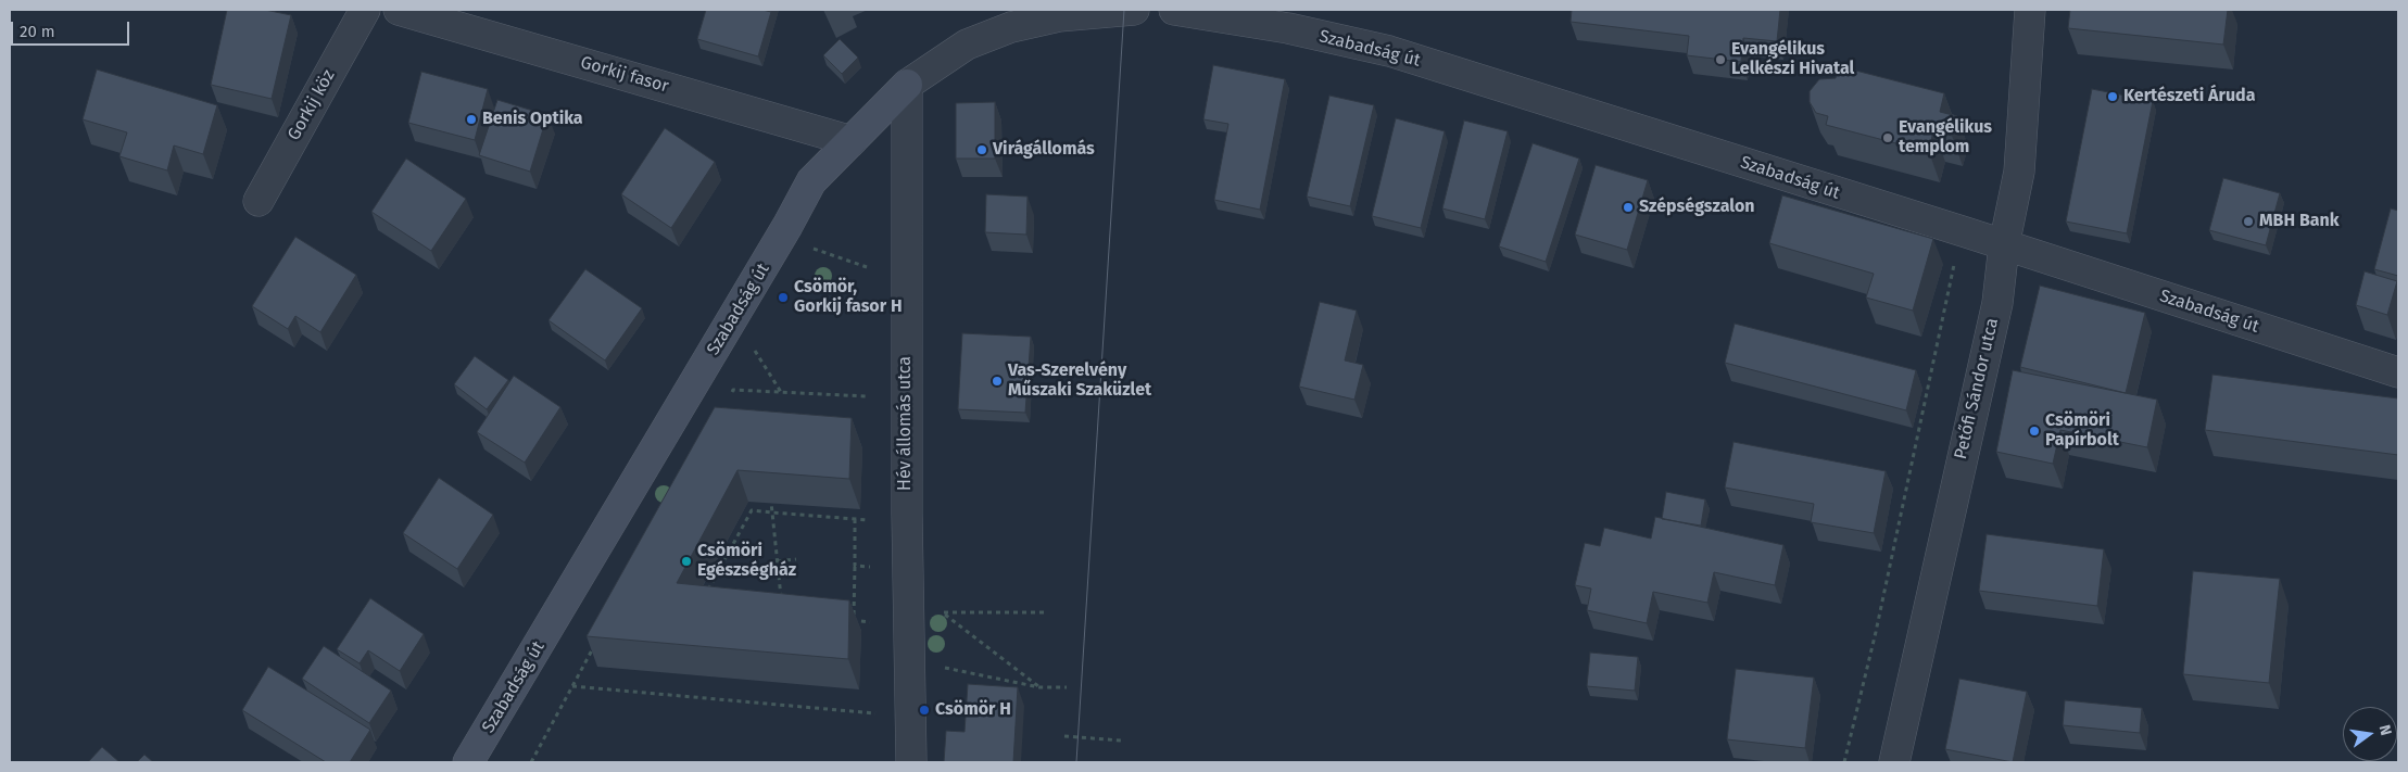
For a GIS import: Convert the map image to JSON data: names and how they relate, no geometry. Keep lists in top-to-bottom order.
{
  "streets": {
    "street": [
      "Szabadság út",
      "Gorkij fasor",
      "Gorkij köz",
      "Petőfi Sándor utca",
      "Hév állomás utca"
    ]
  },
  "crossings": [
    ["Szabadság út", "Gorkij fasor"],
    ["Szabadság út", "Petőfi Sándor utca"],
    ["Szabadság út", "Hév állomás utca"]
  ],
  "places": [
    "Evangélikus Lelkészi Hivatal",
    "Kertészeti Áruda",
    "Benis Optika",
    "Evangélikus templom",
    "Virágállomás",
    "Szépségszalon",
    "MBH Bank",
    "Csömör, Gorkij fasor H",
    "Vas-Szerelvény Műszaki Szaküzlet",
    "Csömöri Papírbolt",
    "Csömöri Egészségház",
    "Csömör H"
  ],
  "scale_bar": "20 m",
  "north": "right"
}
